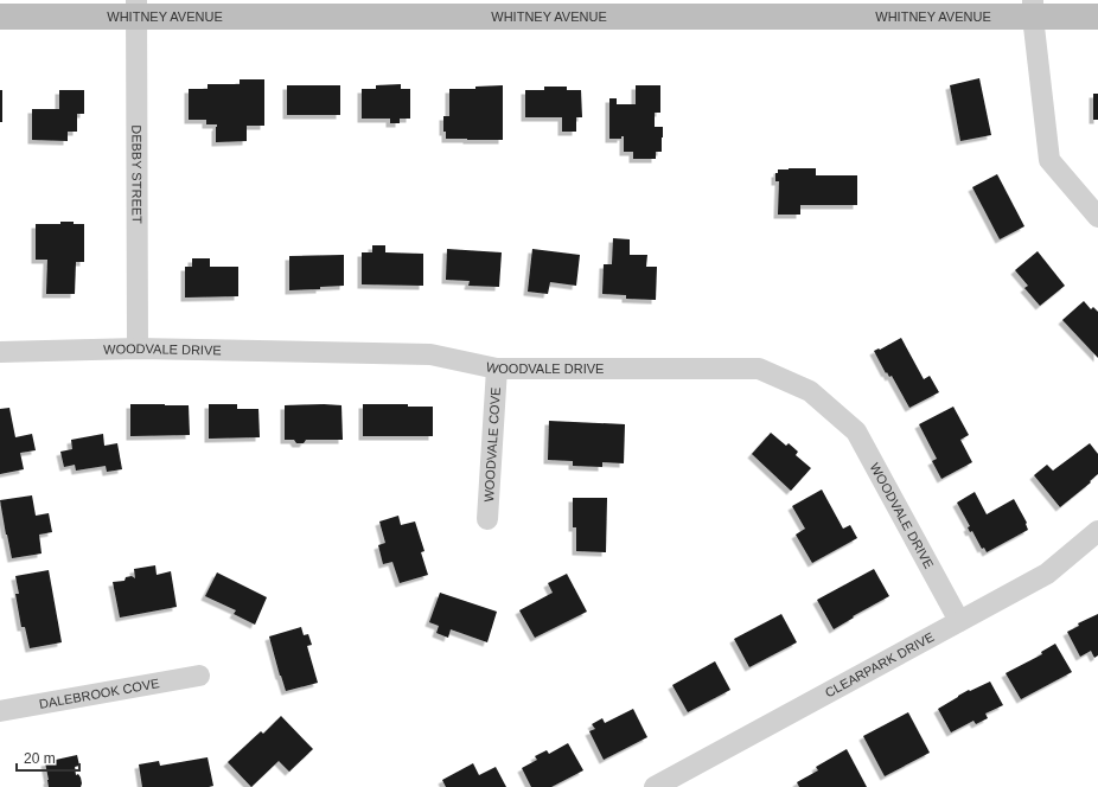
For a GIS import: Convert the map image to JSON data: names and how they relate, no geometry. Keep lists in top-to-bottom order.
{
  "streets": {
    "main road": ["WHITNEY AVENUE"],
    "street": [
      "DEBBY STREET",
      "WOODVALE DRIVE",
      "WOODVALE COVE",
      "CLEARPARK DRIVE",
      "DALEBROOK COVE"
    ]
  },
  "crossings": [
    ["WHITNEY AVENUE", "DEBBY STREET"],
    ["DEBBY STREET", "WOODVALE DRIVE"],
    ["WOODVALE DRIVE", "WOODVALE COVE"],
    ["WOODVALE DRIVE", "CLEARPARK DRIVE"]
  ],
  "scale_bar": "20 m"
}
